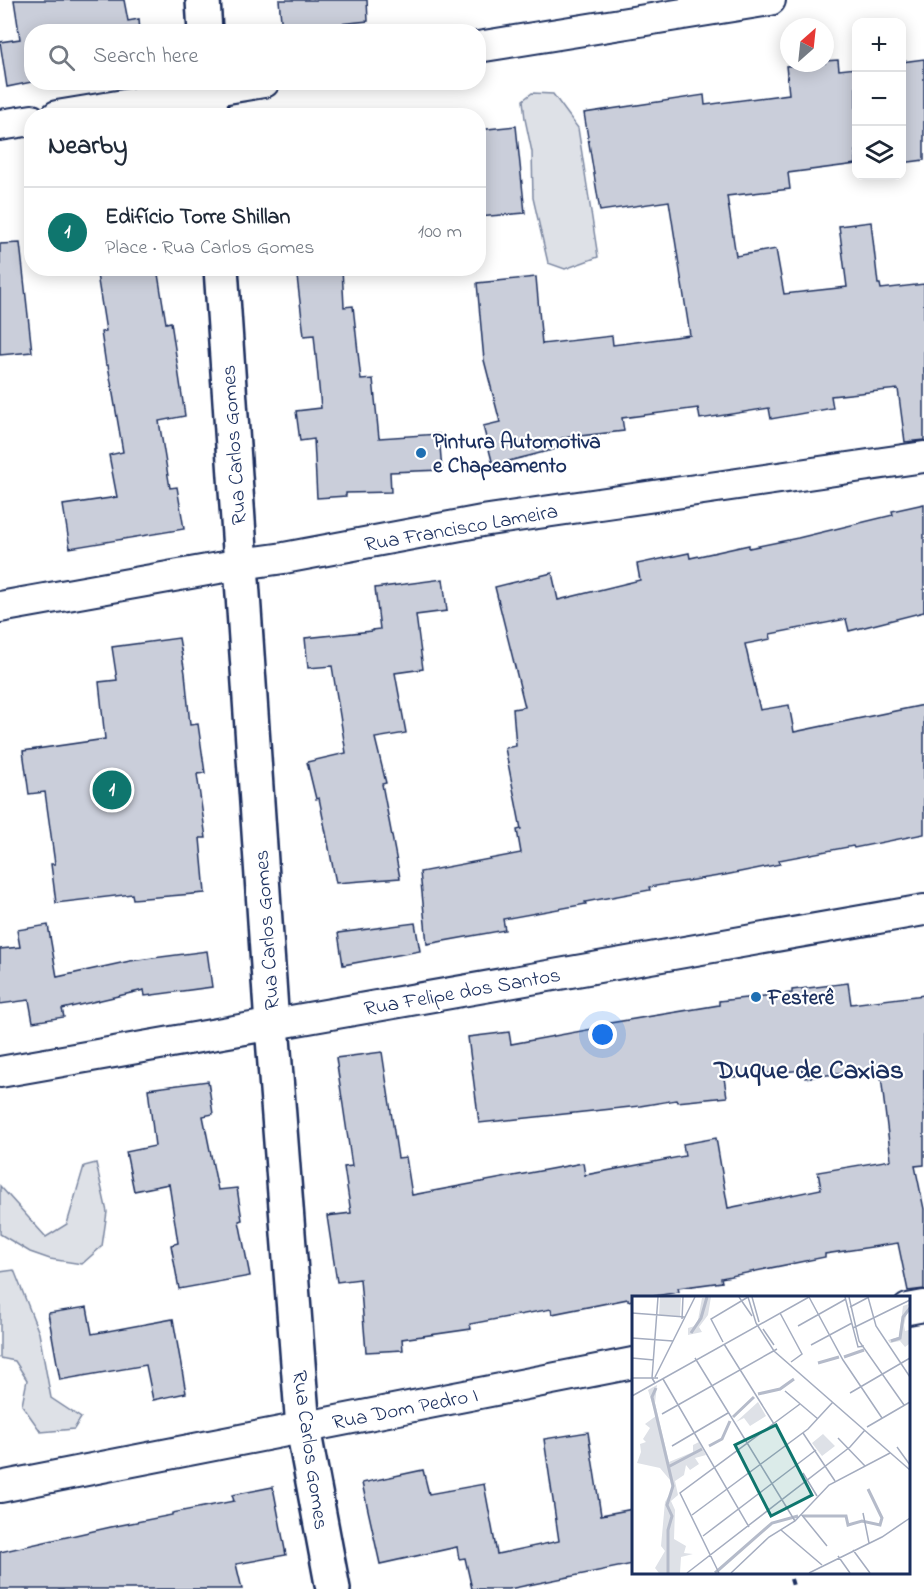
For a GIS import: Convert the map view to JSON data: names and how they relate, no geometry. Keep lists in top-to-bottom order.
{
  "streets": {
    "street": [
      "Rua Carlos Gomes",
      "Rua Francisco Lameira",
      "Rua Felipe dos Santos",
      "Rua Dom Pedro I"
    ]
  },
  "crossings": [
    ["Rua Carlos Gomes", "Rua Francisco Lameira"],
    ["Rua Carlos Gomes", "Rua Felipe dos Santos"],
    ["Rua Carlos Gomes", "Rua Dom Pedro I"]
  ],
  "districts": ["Duque de Caxias"],
  "places": ["Pintura Automotiva e Chapeamento", "Festerê"],
  "north": "top right",
  "page": {
    "map_buttons": ["+", "−"],
    "search": "Search here",
    "heading": "Nearby",
    "list": [
      {
        "mark": "1",
        "name": "Edifício Torre Shillan",
        "note": "Place · Rua Carlos Gomes",
        "value": "100 m"
      }
    ],
    "pins": "1"
  }
}
